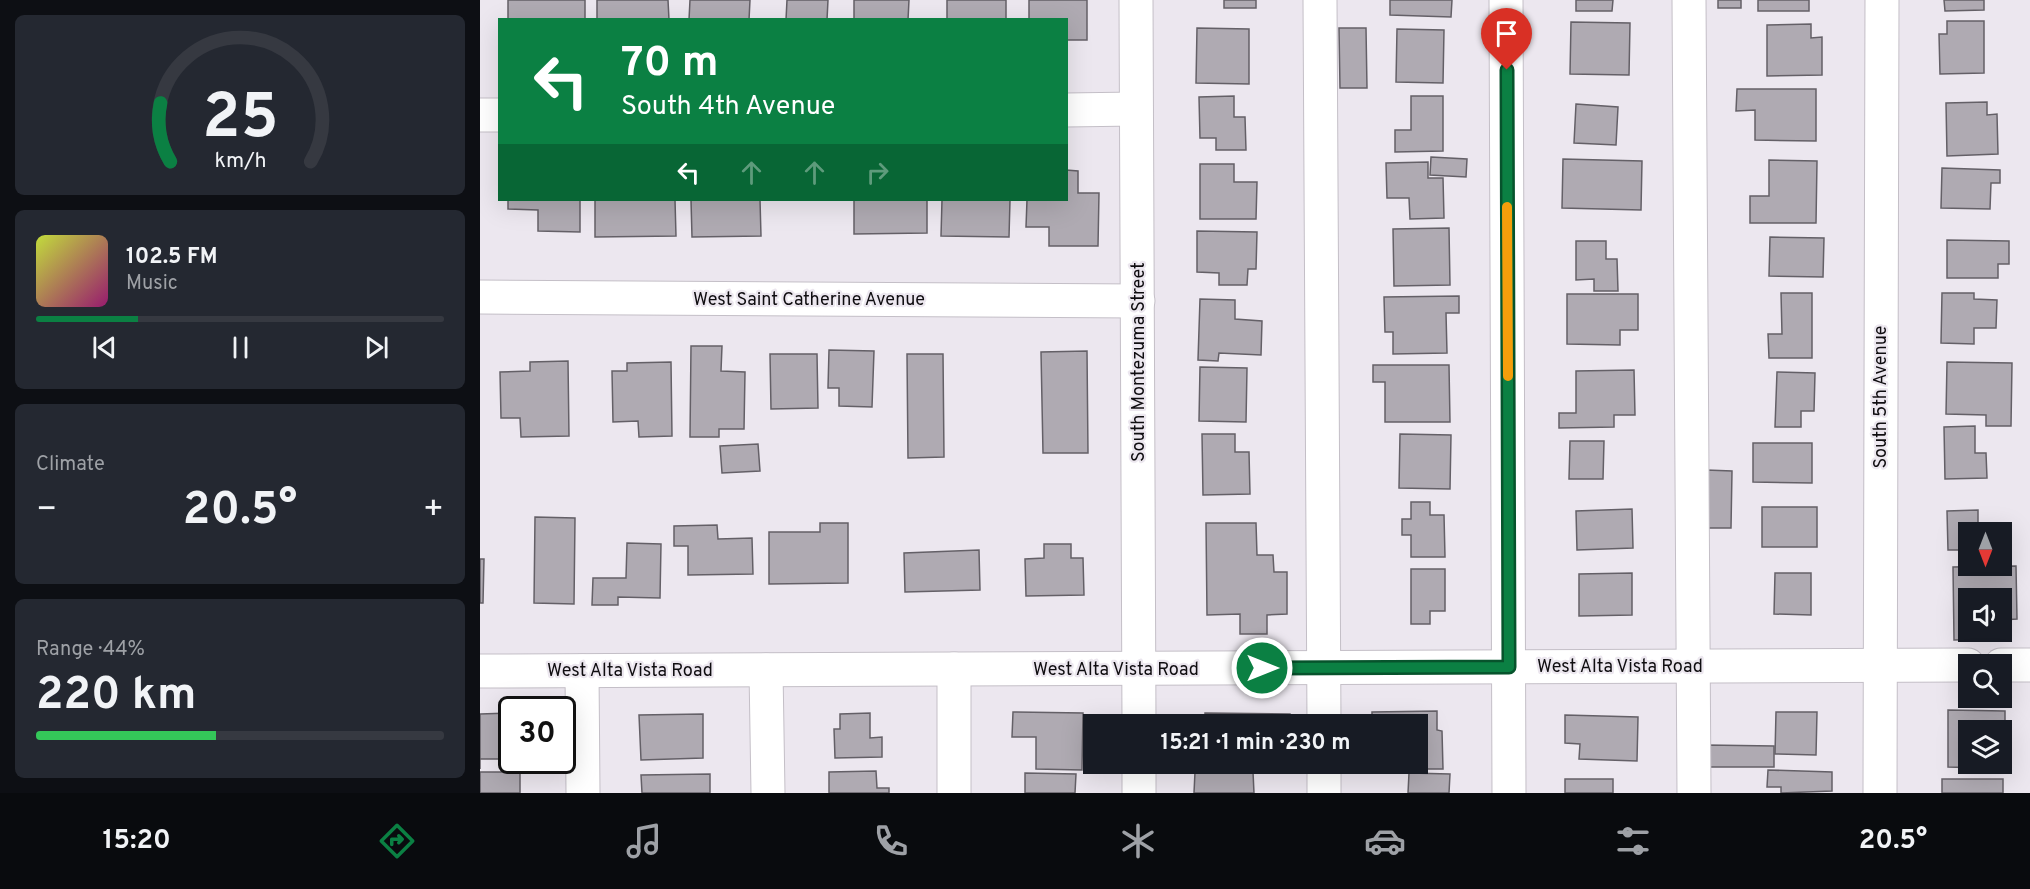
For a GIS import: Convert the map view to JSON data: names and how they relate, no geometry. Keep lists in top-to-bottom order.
{
  "streets": {
    "street": [
      "West Saint Catherine Avenue",
      "South Montezuma Street",
      "South 5th Avenue",
      "West Alta Vista Road"
    ]
  },
  "crossings": [
    ["West Saint Catherine Avenue", "South Montezuma Street"],
    ["South Montezuma Street", "West Alta Vista Road"],
    ["South 5th Avenue", "West Alta Vista Road"]
  ],
  "north": "bottom",
  "page": {
    "turn": ["70 m", "South 4th Avenue"],
    "song": ["102.5 FM", "Music"],
    "tile": [
      "Climate",
      ["Range · 44%", "220 km"]
    ],
    "heat": ["−", "20.5°", "+"],
    "limit": "30",
    "trip": "15:21 · 1 min · 230 m",
    "tabs": ["15:20", "20.5°"],
    "gauge": ["25", "km/h"]
  }
}
